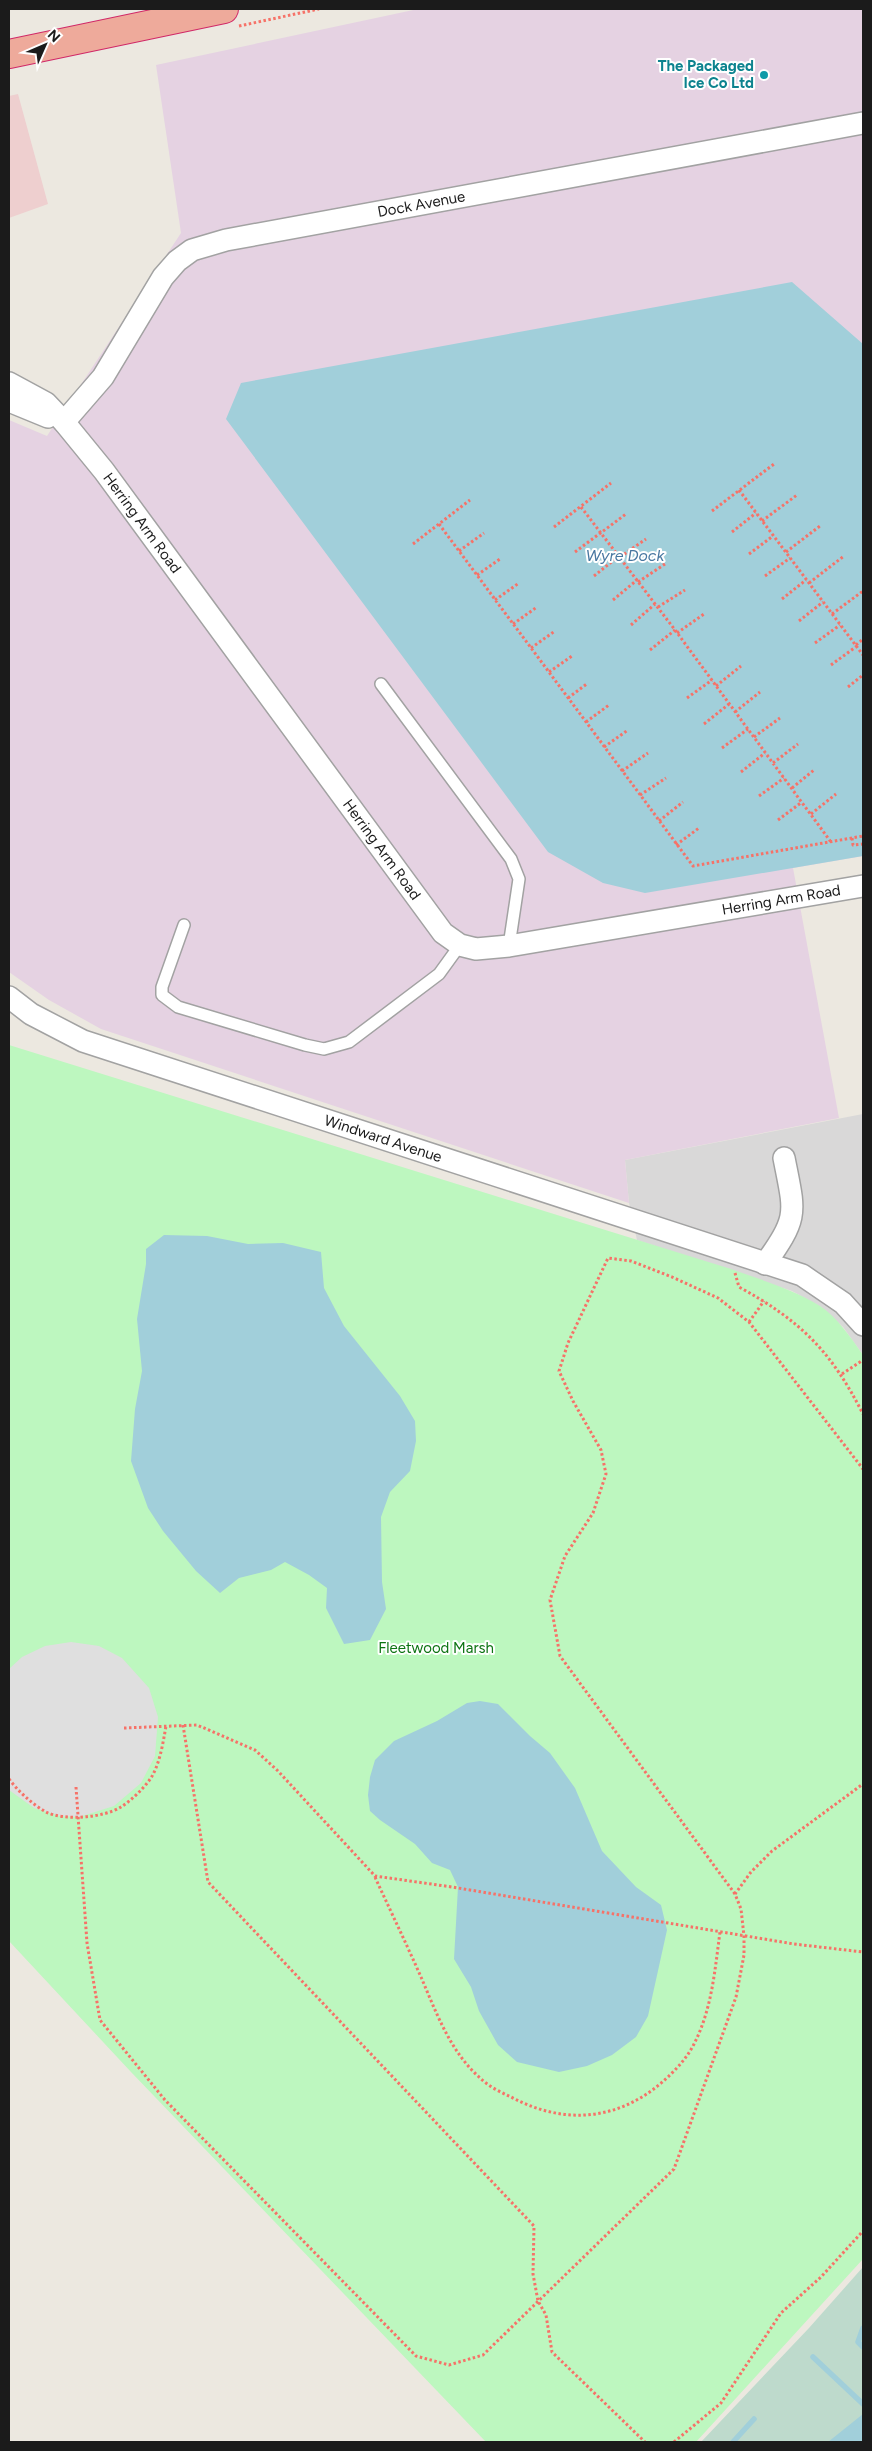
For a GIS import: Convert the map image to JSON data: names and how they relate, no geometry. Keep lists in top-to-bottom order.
{
  "streets": {
    "street": ["Dock Avenue", "Herring Arm Road", "Windward Avenue"]
  },
  "crossings": [
    ["Dock Avenue", "Herring Arm Road"]
  ],
  "water": ["Wyre Dock"],
  "parks": ["Fleetwood Marsh"],
  "places": ["The Packaged Ice Co Ltd"],
  "north": "top right"
}
